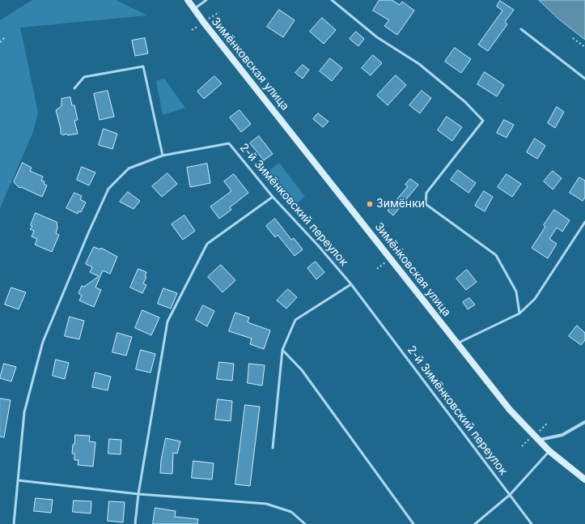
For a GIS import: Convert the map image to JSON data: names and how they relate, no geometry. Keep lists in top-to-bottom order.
{
  "streets": {
    "main road": ["Зимёнковская улица"],
    "lane": ["2-й Зимёнковский переулок"]
  },
  "places": ["Зимёнки"]
}
